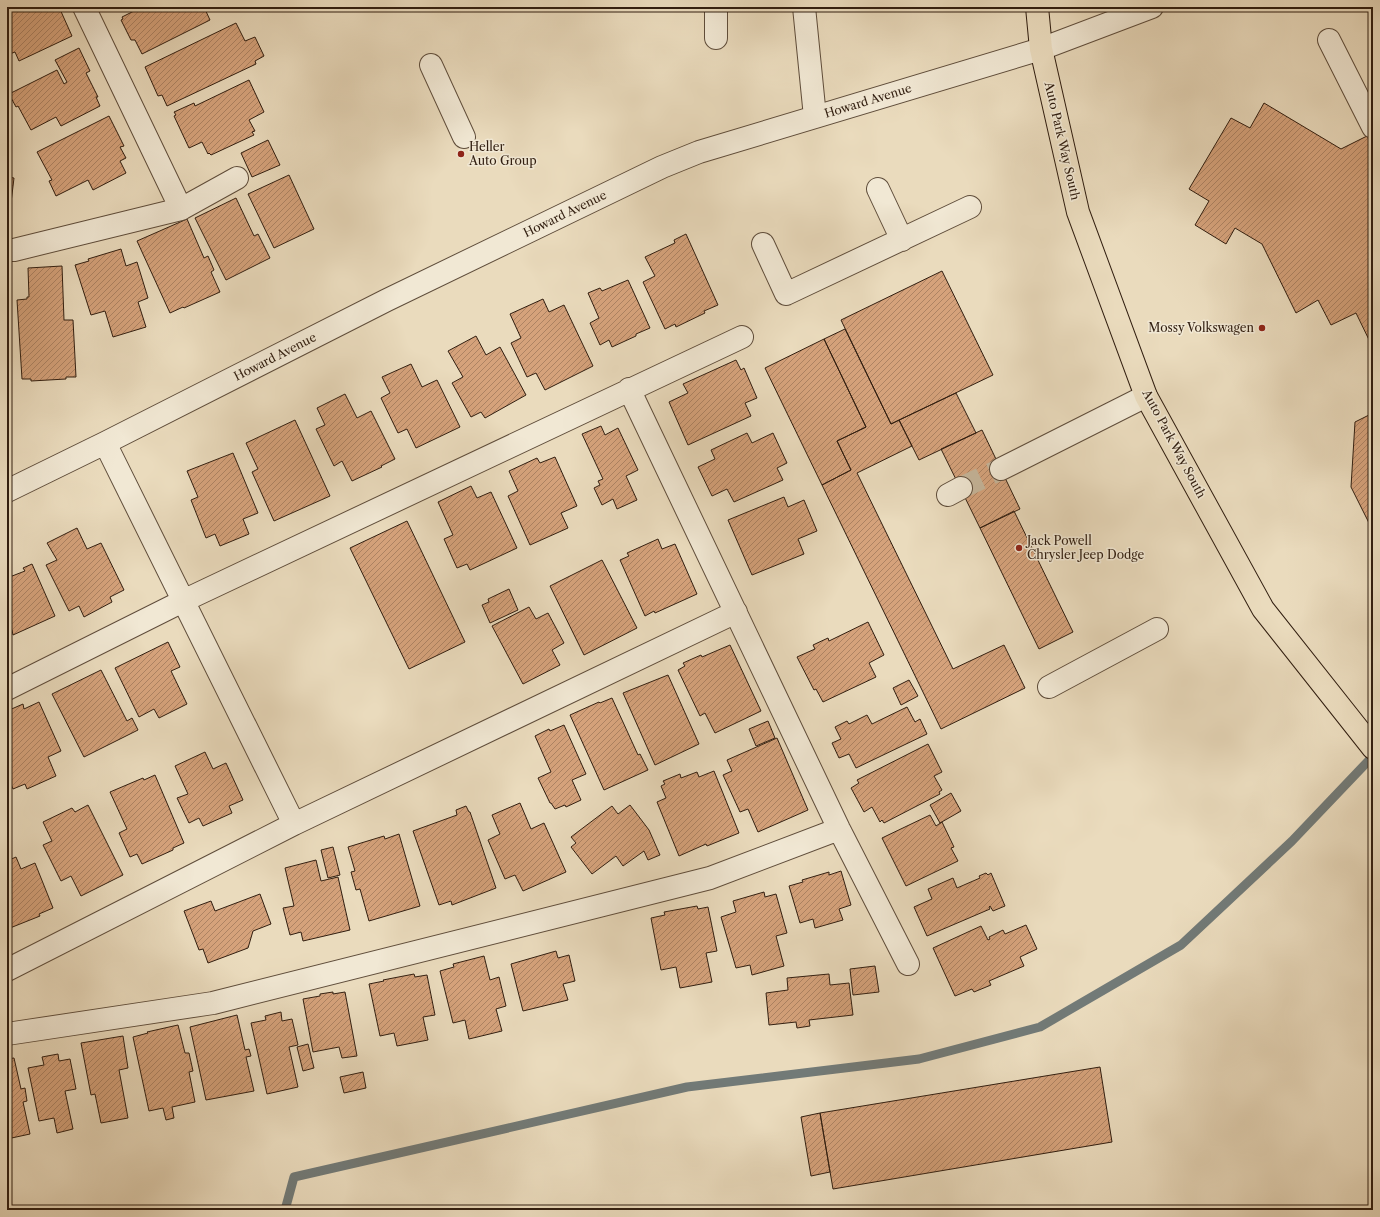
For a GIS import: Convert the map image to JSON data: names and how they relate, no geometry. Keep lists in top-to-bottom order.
{
  "streets": {
    "main road": ["Auto Park Way South"],
    "street": ["Howard Avenue"]
  },
  "crossings": [
    ["Howard Avenue", "Auto Park Way South"]
  ],
  "places": ["Heller Auto Group", "Mossy Volkswagen", "Jack Powell Chrysler Jeep Dodge"]
}
